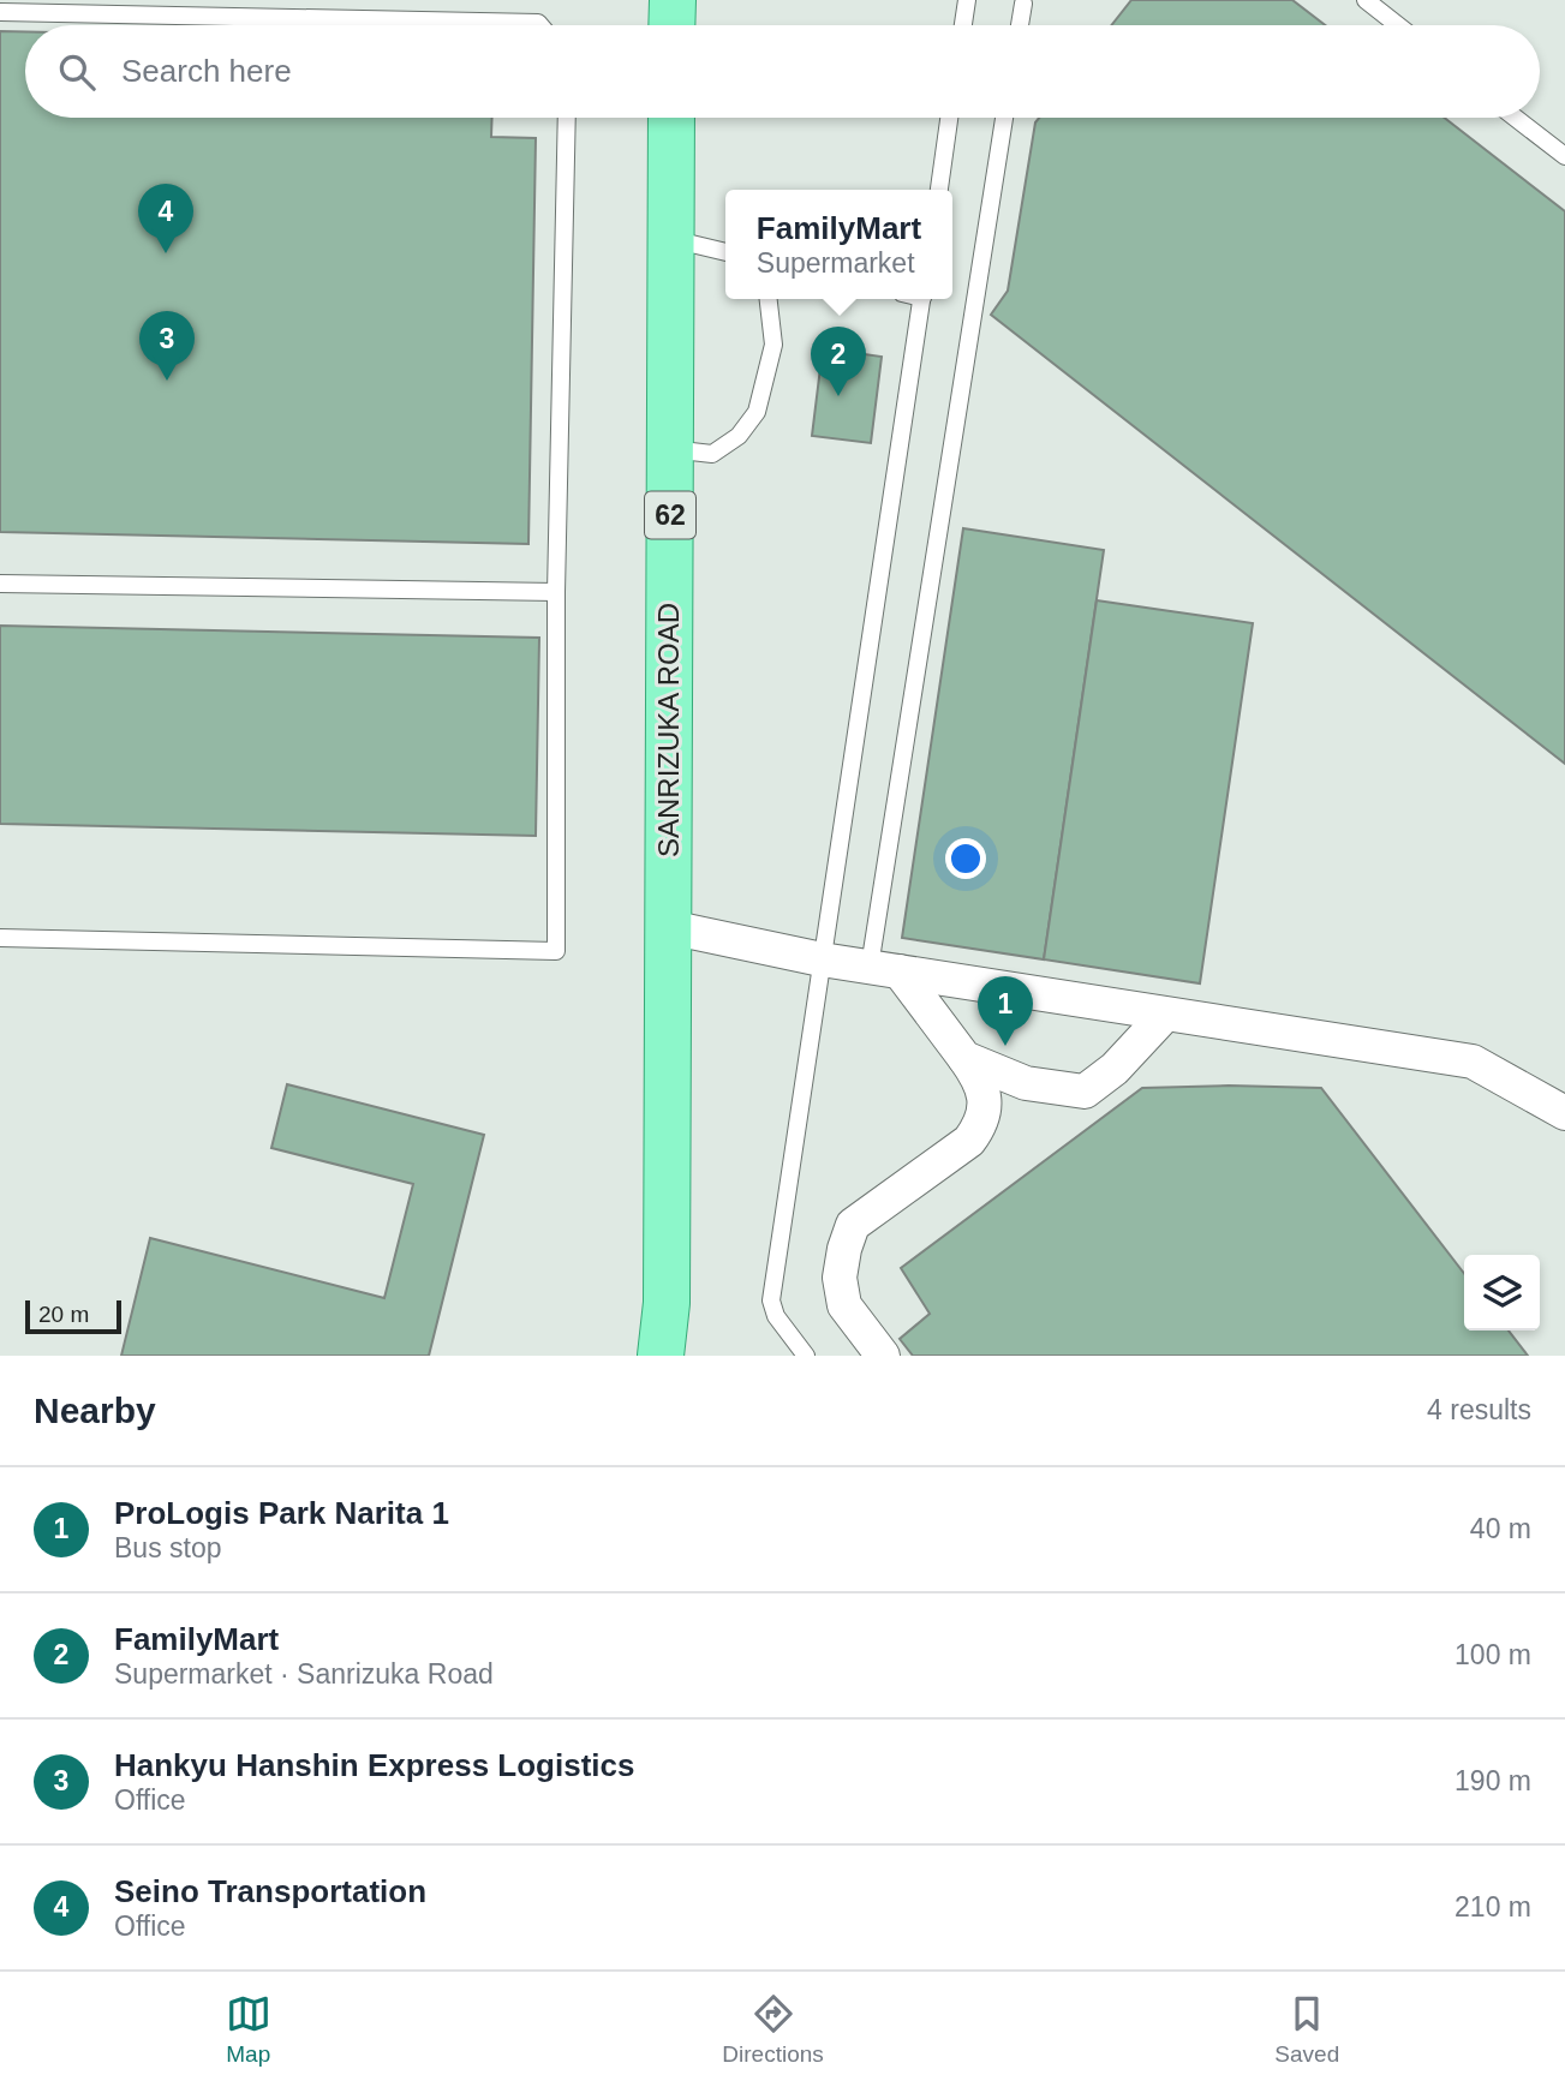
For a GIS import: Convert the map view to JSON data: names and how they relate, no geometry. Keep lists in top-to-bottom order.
{
  "streets": {
    "main road": ["62", "SANRIZUKA ROAD"]
  },
  "scale_bar": "20 m",
  "page": {
    "search": "Search here",
    "pins": [
      "4",
      "3",
      "2",
      "1"
    ],
    "popup": ["FamilyMart", "Supermarket"],
    "scale": "20 m",
    "heading": ["Nearby", "4 results"],
    "list": [
      {
        "mark": "1",
        "name": "ProLogis Park Narita 1",
        "note": "Bus stop",
        "value": "40 m"
      },
      {
        "mark": "2",
        "name": "FamilyMart",
        "note": "Supermarket · Sanrizuka Road",
        "value": "100 m"
      },
      {
        "mark": "3",
        "name": "Hankyu Hanshin Express Logistics",
        "note": "Office",
        "value": "190 m"
      },
      {
        "mark": "4",
        "name": "Seino Transportation",
        "note": "Office",
        "value": "210 m"
      }
    ],
    "nav": ["Map", "Directions", "Saved"]
  }
}
